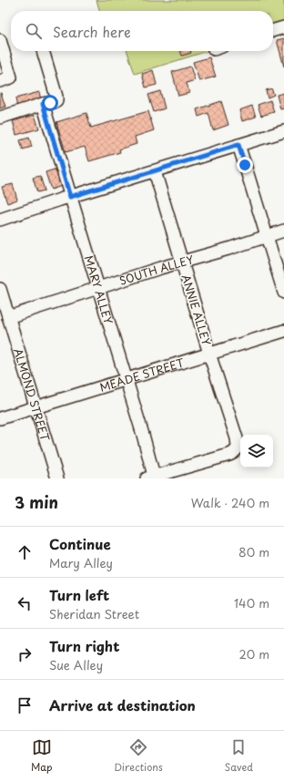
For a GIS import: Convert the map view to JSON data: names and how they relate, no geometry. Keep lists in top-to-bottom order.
{
  "streets": {
    "street": [
      "SOUTH ALLEY",
      "MARY ALLEY",
      "ANNIE ALLEY",
      "MEADE STREET",
      "ALMOND STREET"
    ]
  },
  "crossings": [
    ["SOUTH ALLEY", "MARY ALLEY"],
    ["SOUTH ALLEY", "ANNIE ALLEY"],
    ["SOUTH ALLEY", "ALMOND STREET"],
    ["MARY ALLEY", "ANNIE ALLEY"],
    ["MARY ALLEY", "MEADE STREET"],
    ["ANNIE ALLEY", "MEADE STREET"],
    ["MEADE STREET", "ALMOND STREET"]
  ],
  "page": {
    "search": "Search here",
    "heading": ["3 min", "Walk · 240 m"],
    "list": [
      ["Continue", "Mary Alley", "80 m"],
      ["Turn left", "Sheridan Street", "140 m"],
      ["Turn right", "Sue Alley", "20 m"],
      "Arrive at destination"
    ],
    "nav": ["Map", "Directions", "Saved"]
  }
}
